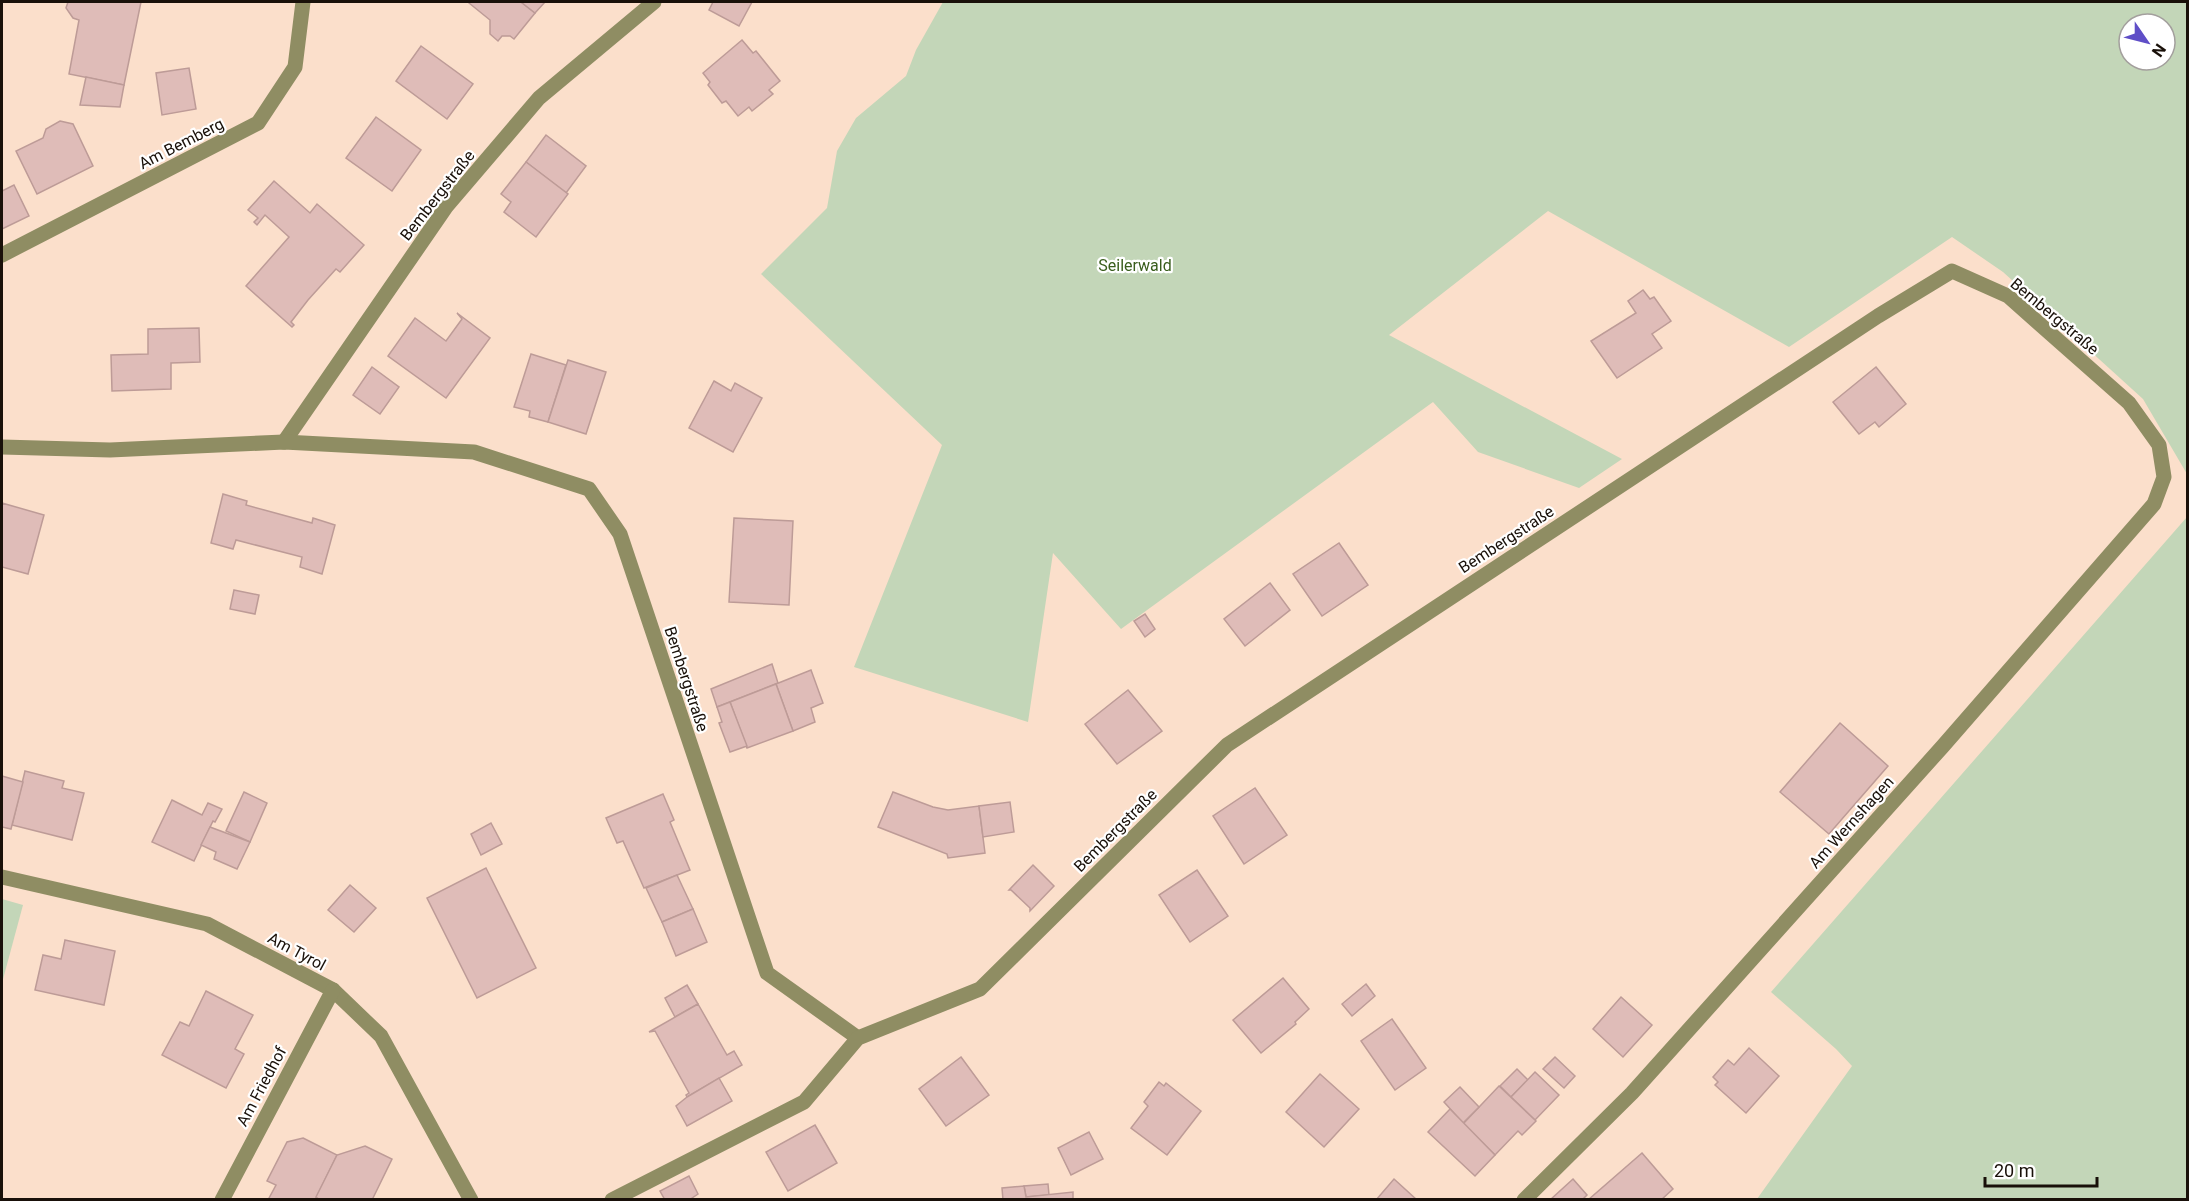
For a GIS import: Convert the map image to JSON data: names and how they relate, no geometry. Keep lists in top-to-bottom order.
{
  "streets": {
    "street": [
      "Am Bemberg",
      "Bembergstraße",
      "Am Wernshagen",
      "Am Tyrol",
      "Am Friedhof"
    ]
  },
  "crossings": [
    ["Bembergstraße", "Am Wernshagen"],
    ["Am Tyrol", "Am Friedhof"]
  ],
  "parks": ["Seilerwald"],
  "scale_bar": "20 m",
  "north": "bottom right"
}
